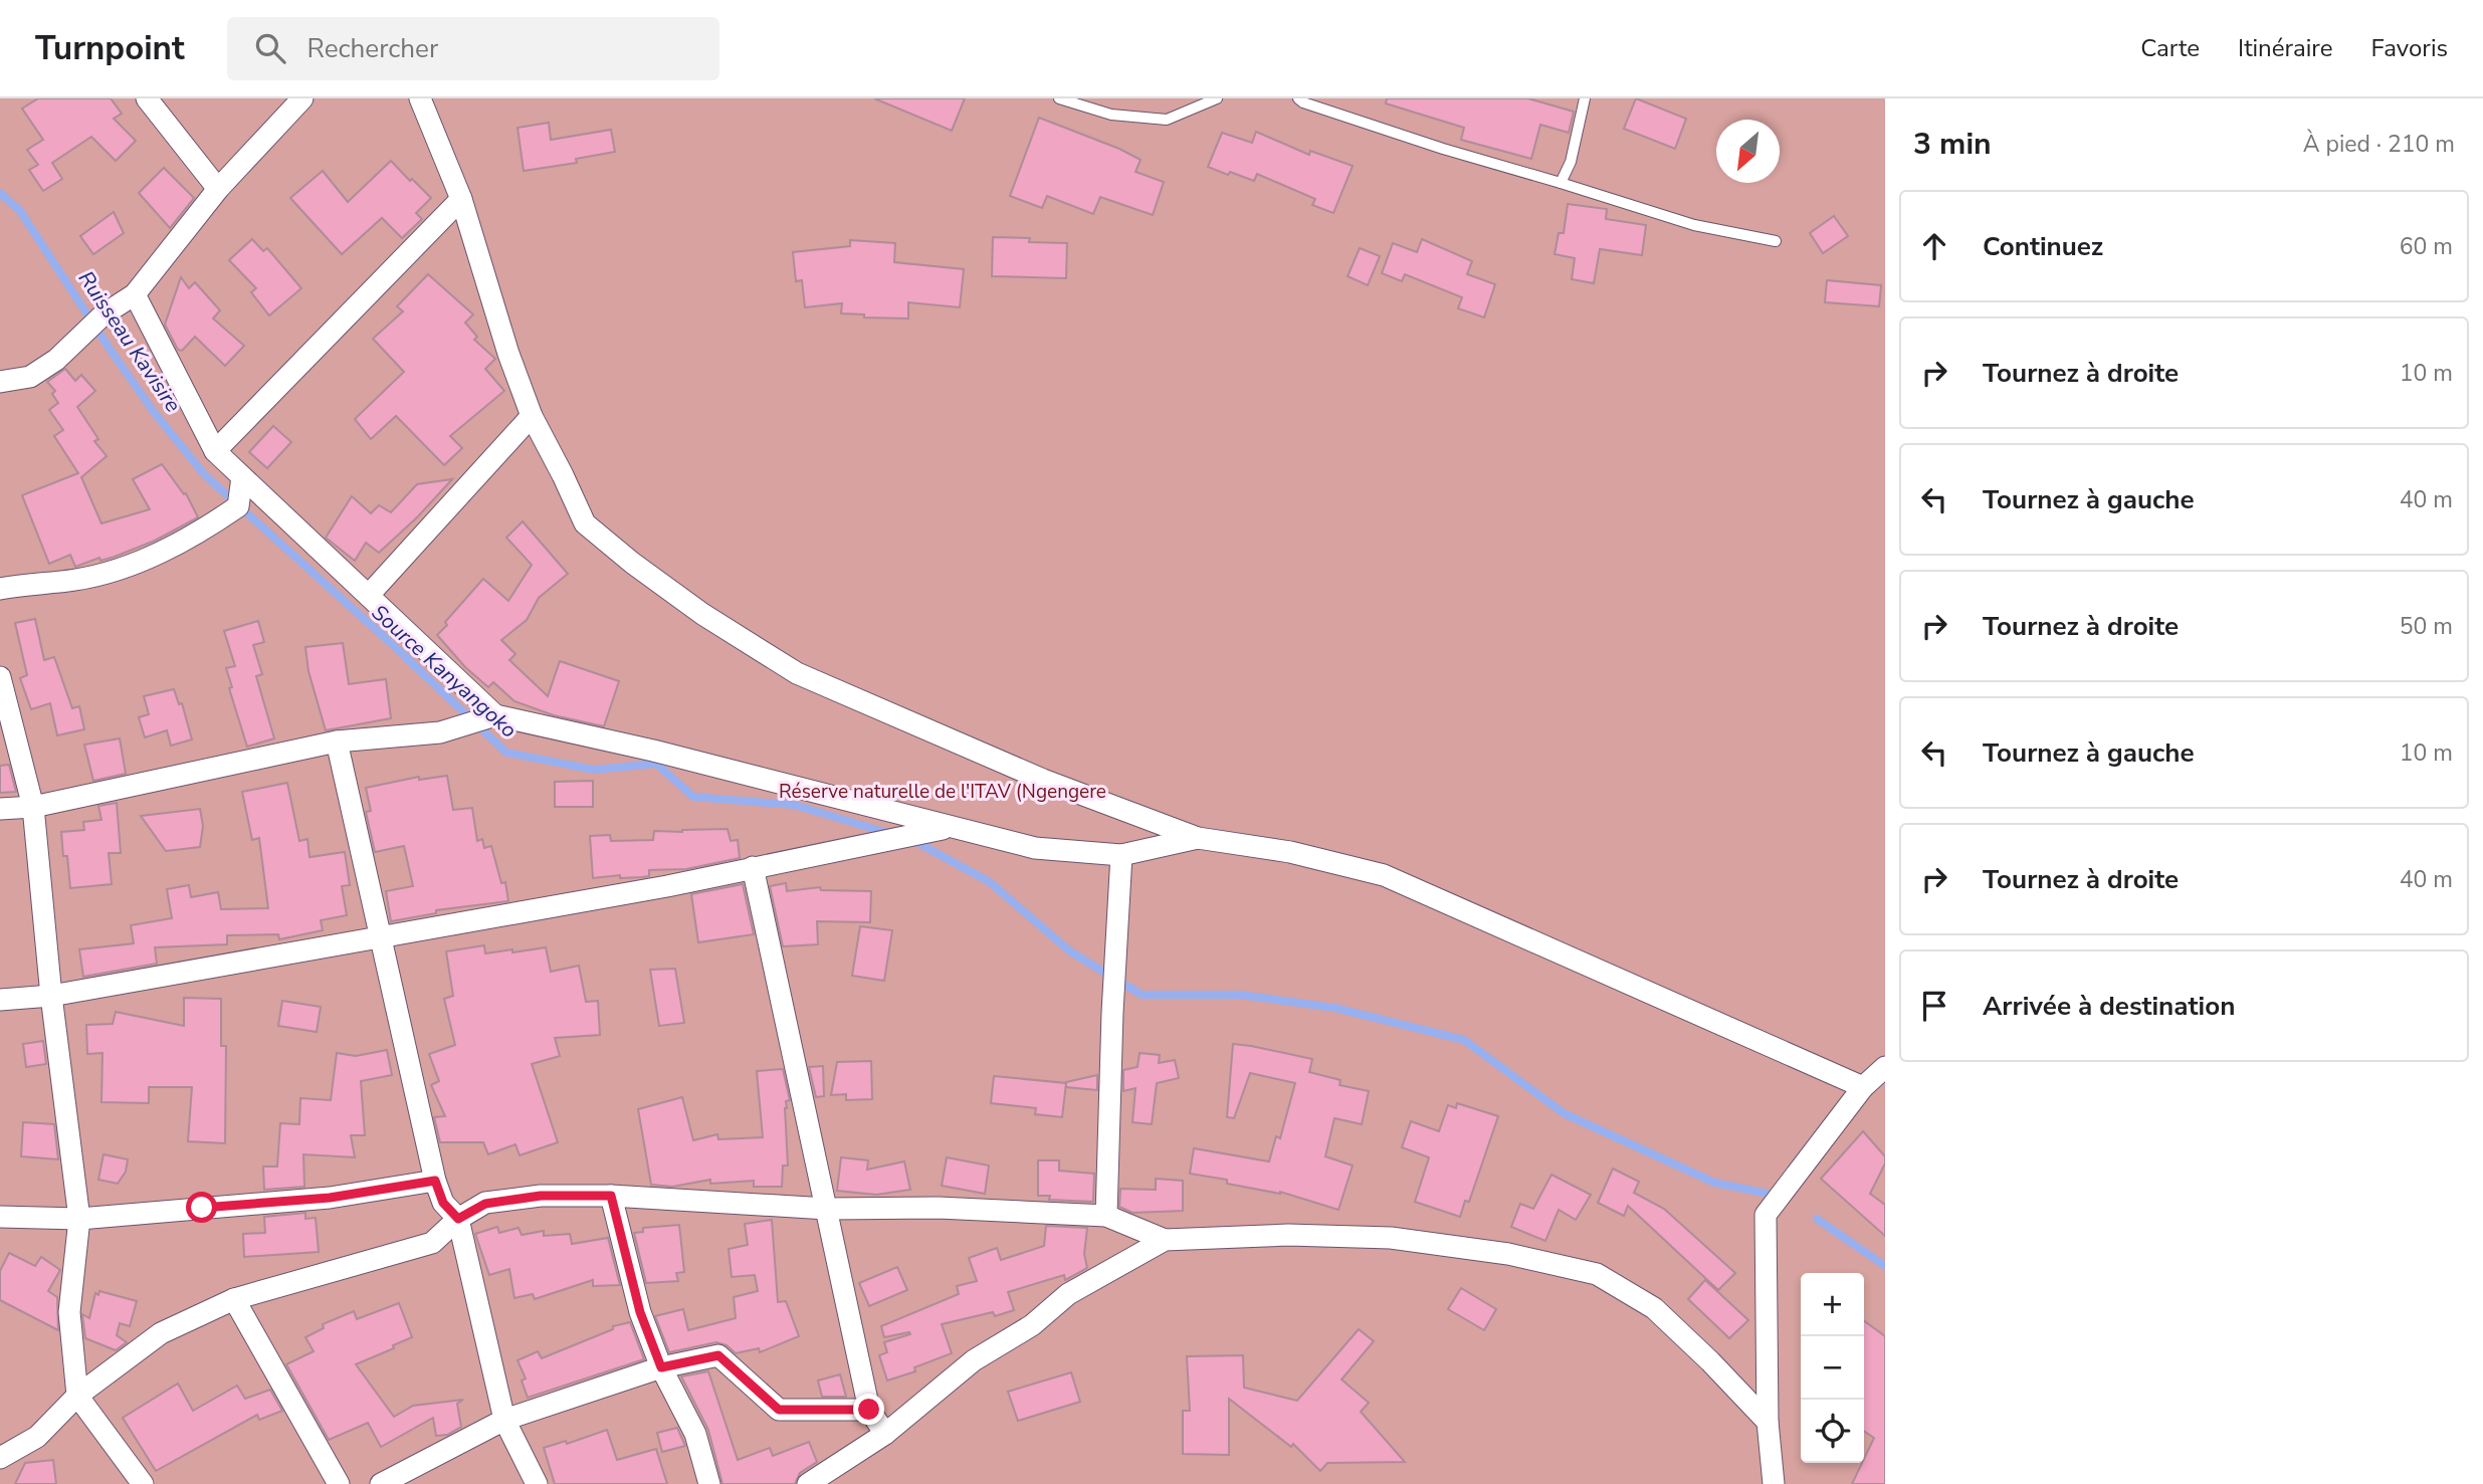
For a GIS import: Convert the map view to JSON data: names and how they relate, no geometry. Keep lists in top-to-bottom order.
{
  "water": ["Ruisseau Kavisire", "Source Kanyangoko"],
  "parks": ["Réserve naturelle de l'ITAV (Ngengere"],
  "north": "bottom left",
  "page": {
    "header": "Turnpoint",
    "search": "Rechercher",
    "nav": ["Carte", "Itinéraire", "Favoris"],
    "heading": ["3 min", "À pied · 210 m"],
    "list": [
      ["Continuez", "60 m"],
      ["Tournez à droite", "10 m"],
      ["Tournez à gauche", "40 m"],
      ["Tournez à droite", "50 m"],
      ["Tournez à gauche", "10 m"],
      ["Tournez à droite", "40 m"],
      "Arrivée à destination"
    ],
    "map_buttons": ["+", "−"]
  }
}
